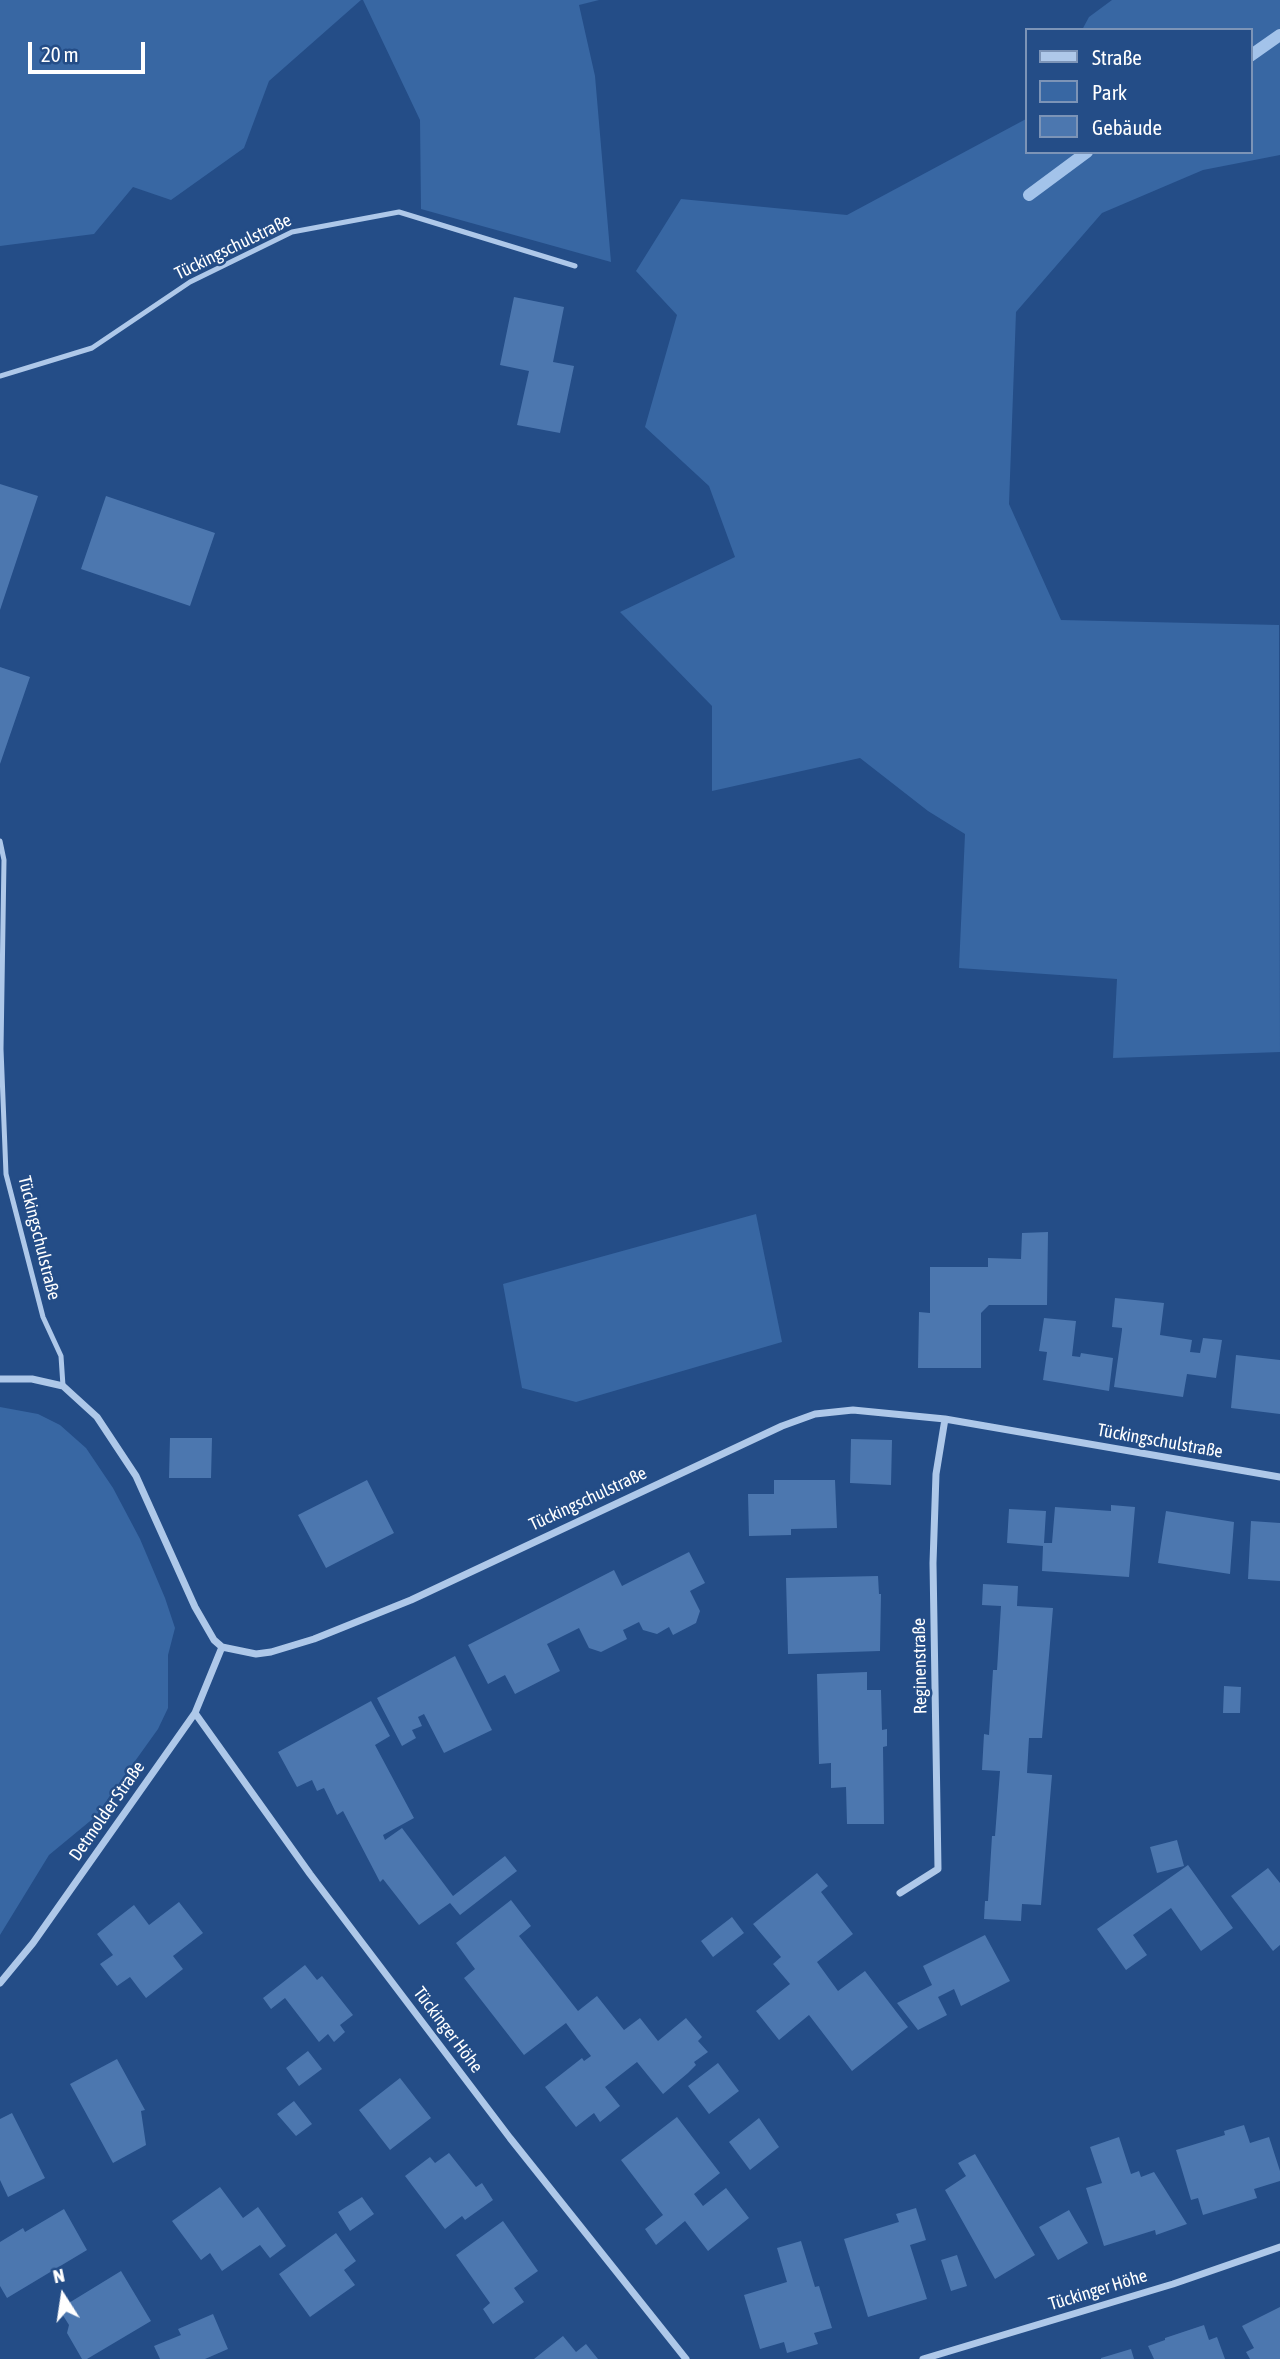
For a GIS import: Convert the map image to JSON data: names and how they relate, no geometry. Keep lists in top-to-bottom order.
{
  "streets": {
    "street": [
      "Tückingschulstraße",
      "Reginenstraße",
      "Detmolder Straße",
      "Tückinger Höhe"
    ]
  },
  "crossings": [
    ["Tückingschulstraße", "Reginenstraße"],
    ["Tückingschulstraße", "Detmolder Straße"],
    ["Detmolder Straße", "Tückinger Höhe"]
  ],
  "legend": ["Straße", "Park", "Gebäude"],
  "scale_bar": "20 m",
  "north": "top"
}
